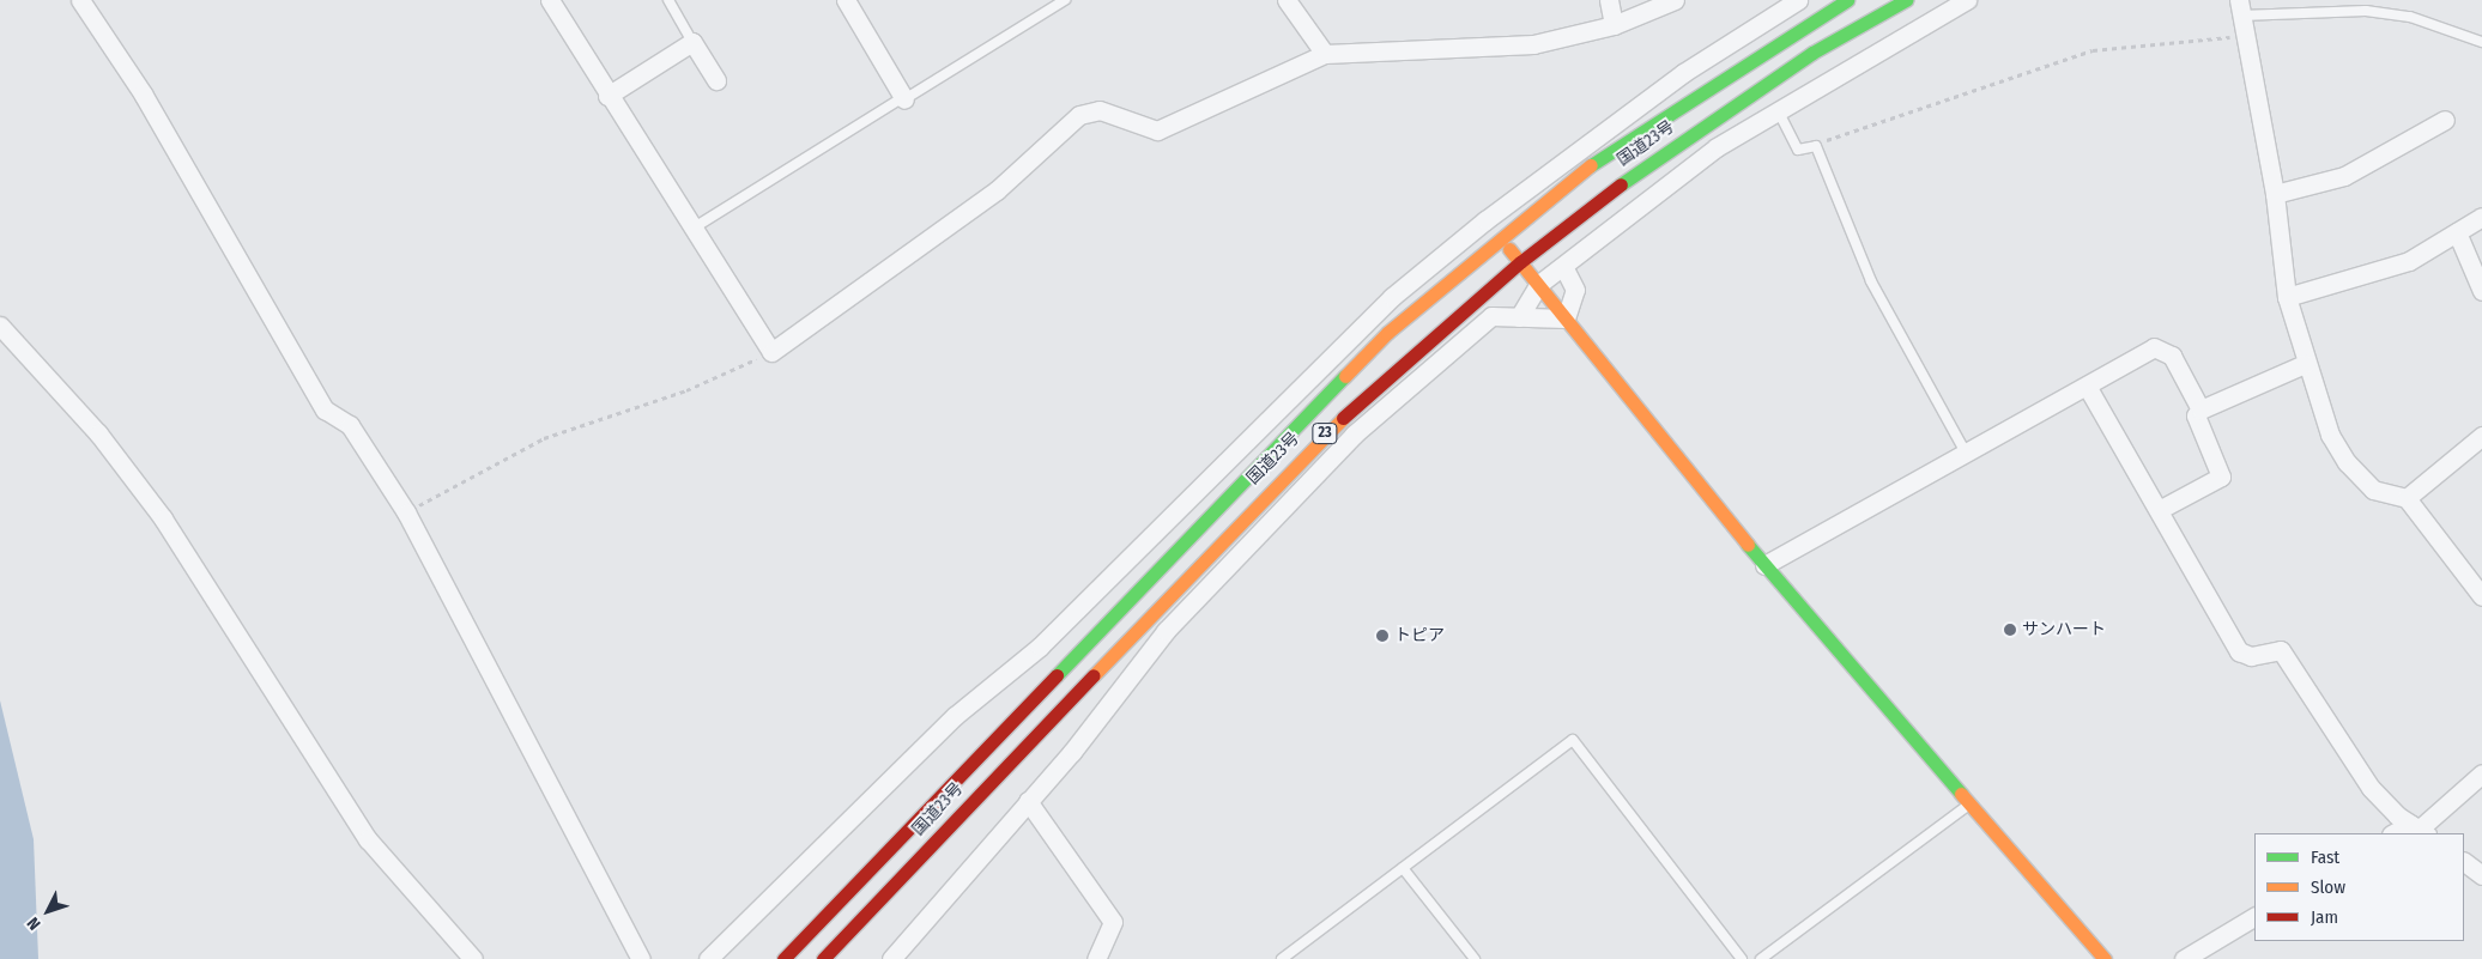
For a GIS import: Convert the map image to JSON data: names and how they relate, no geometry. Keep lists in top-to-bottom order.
{
  "streets": {
    "main road": ["国道23号", "23"]
  },
  "places": ["サンハート", "トピア"],
  "legend": ["Fast", "Slow", "Jam"],
  "north": "bottom left"
}
